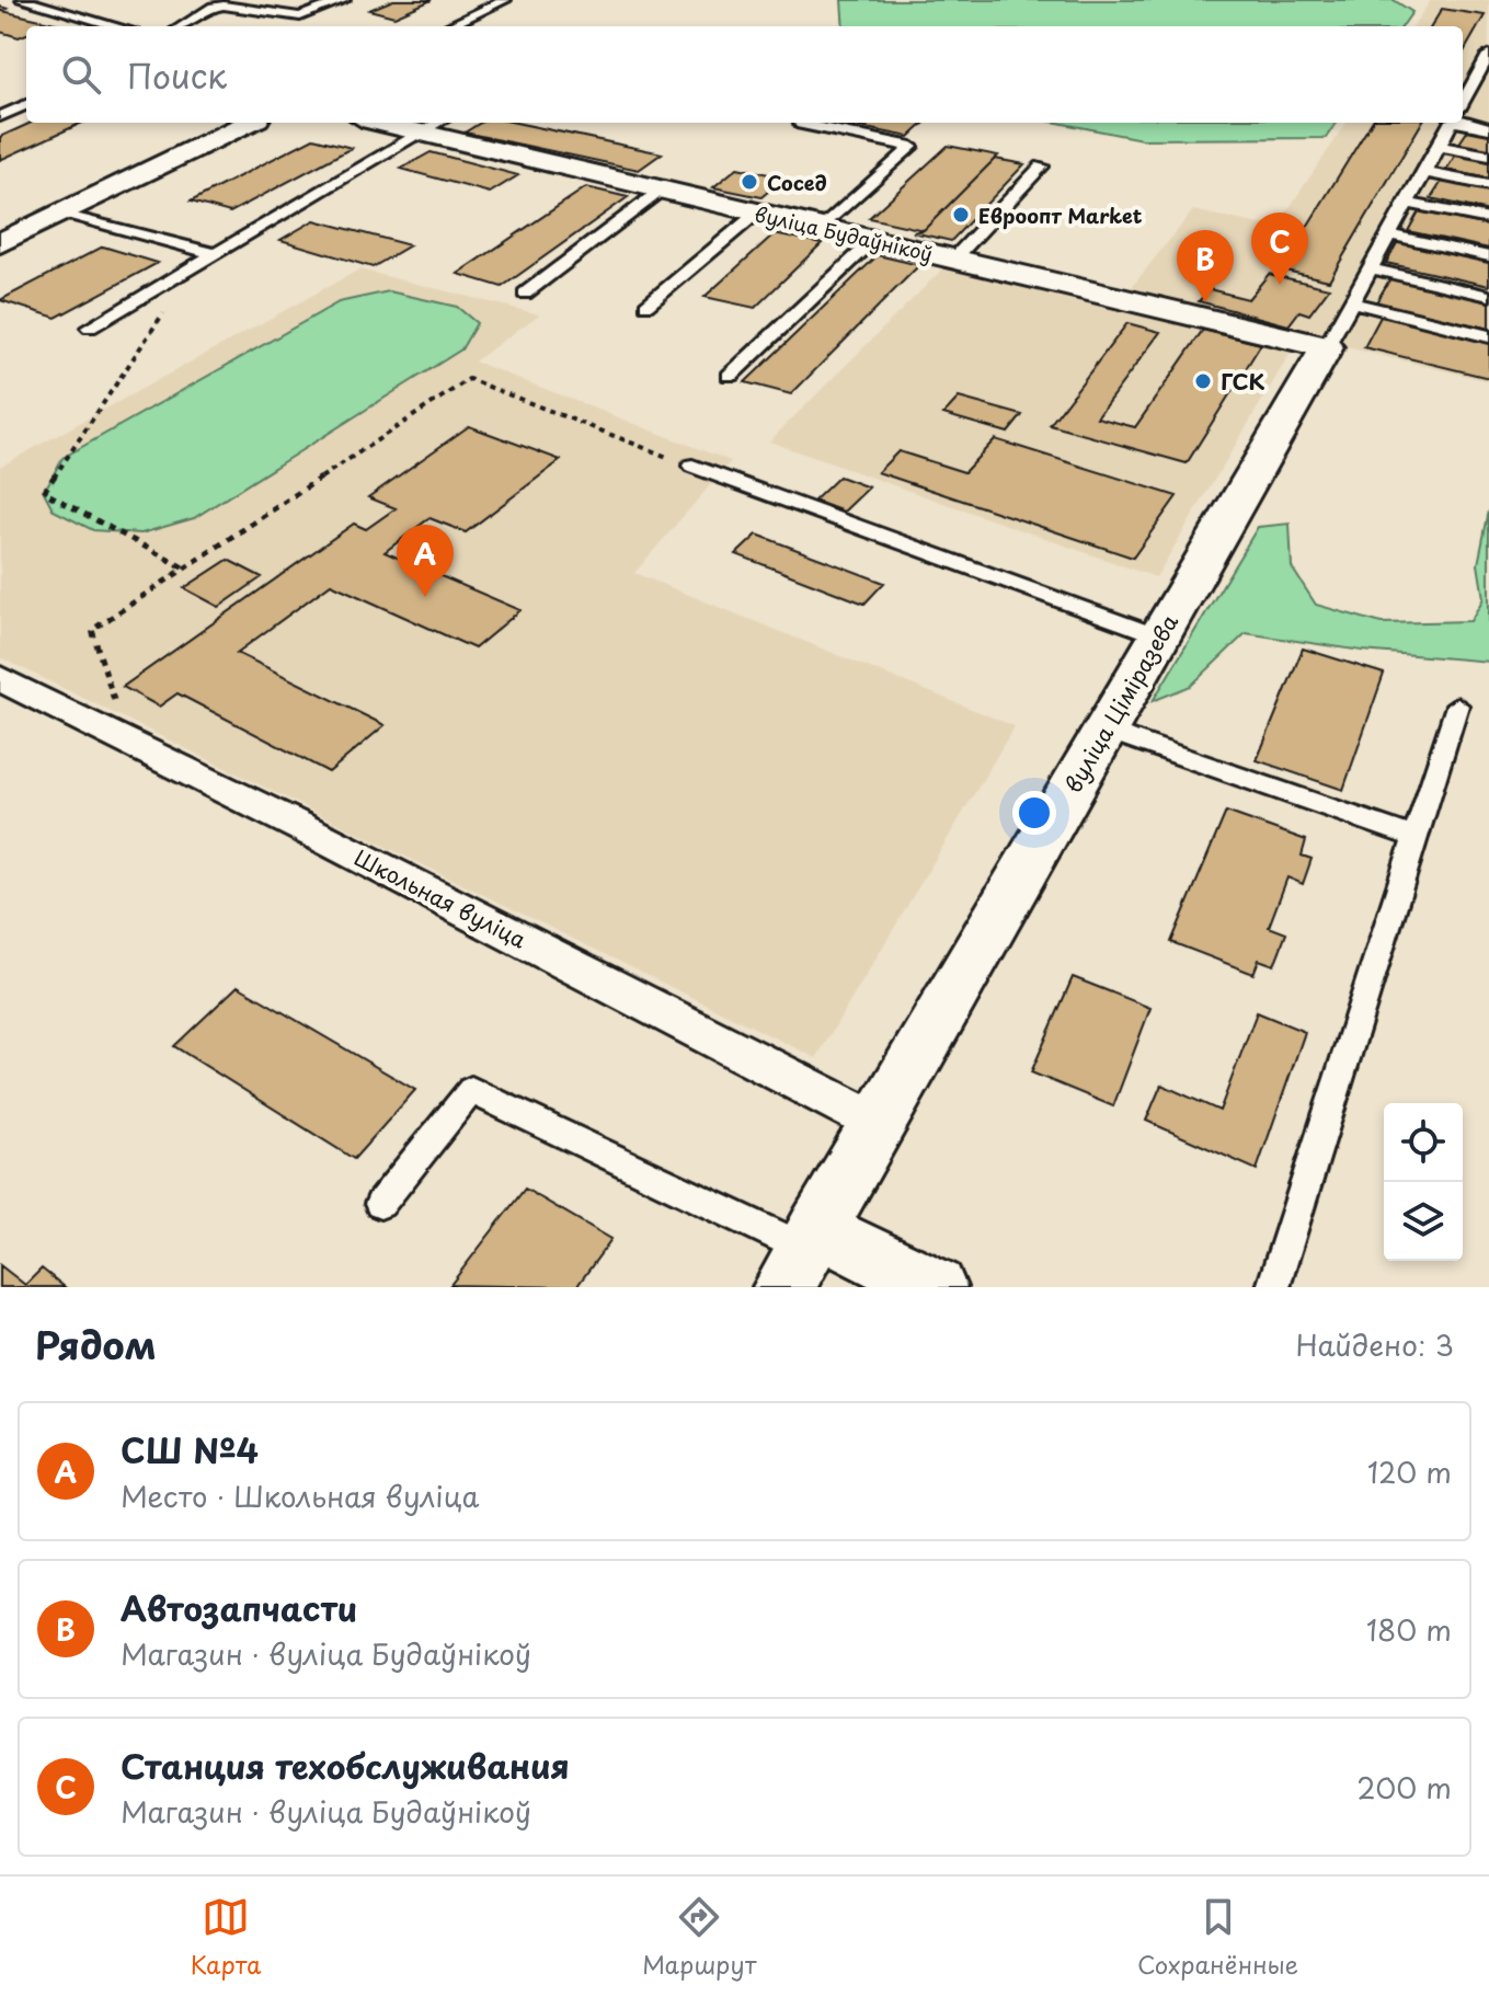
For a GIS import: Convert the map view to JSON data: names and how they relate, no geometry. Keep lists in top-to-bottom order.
{
  "streets": {
    "street": ["вуліца Будаўнікоў", "вуліца Ціміразева", "Школьная вуліца"]
  },
  "crossings": [
    ["вуліца Будаўнікоў", "вуліца Ціміразева"],
    ["вуліца Ціміразева", "Школьная вуліца"]
  ],
  "places": ["Сосед", "Евроопт Market", "ГСК"],
  "page": {
    "search": "Поиск",
    "pins": ["C", "B", "A"],
    "heading": ["Рядом", "Найдено: 3"],
    "list": [
      {
        "mark": "A",
        "name": "СШ №4",
        "note": "Место · Школьная вуліца",
        "value": "120 m"
      },
      {
        "mark": "B",
        "name": "Автозапчасти",
        "note": "Магазин · вуліца Будаўнікоў",
        "value": "180 m"
      },
      {
        "mark": "C",
        "name": "Станция техобслуживания",
        "note": "Магазин · вуліца Будаўнікоў",
        "value": "200 m"
      }
    ],
    "nav": ["Карта", "Маршрут", "Сохранённые"]
  }
}
